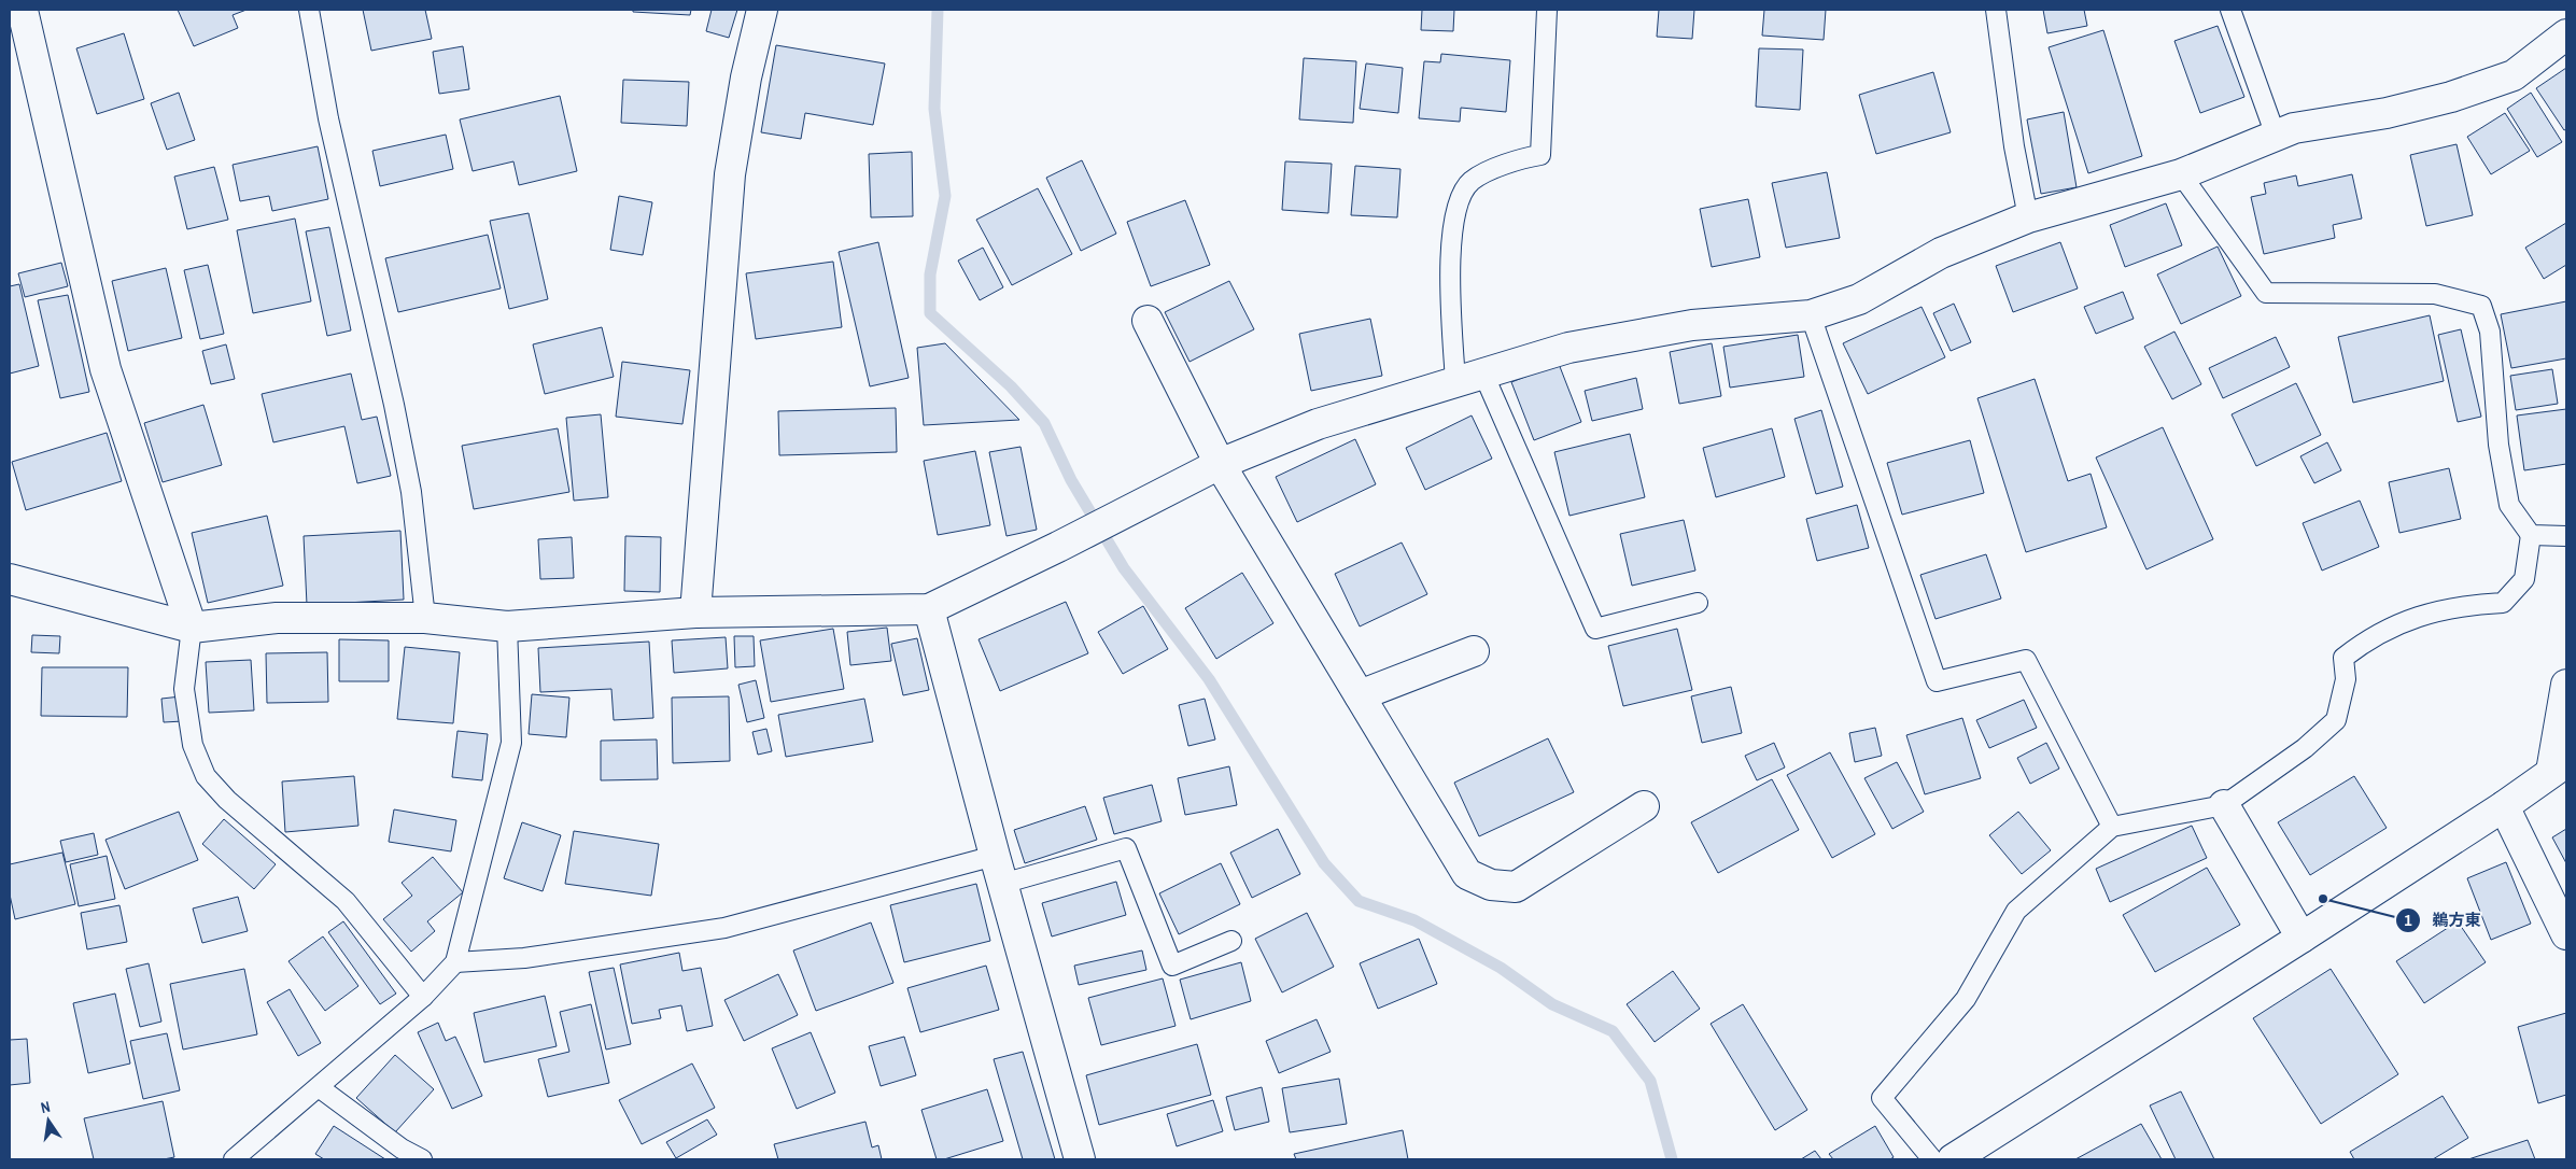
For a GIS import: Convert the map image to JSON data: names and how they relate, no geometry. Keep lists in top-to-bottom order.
{
  "places": ["鵜方東"],
  "north": "top"
}
